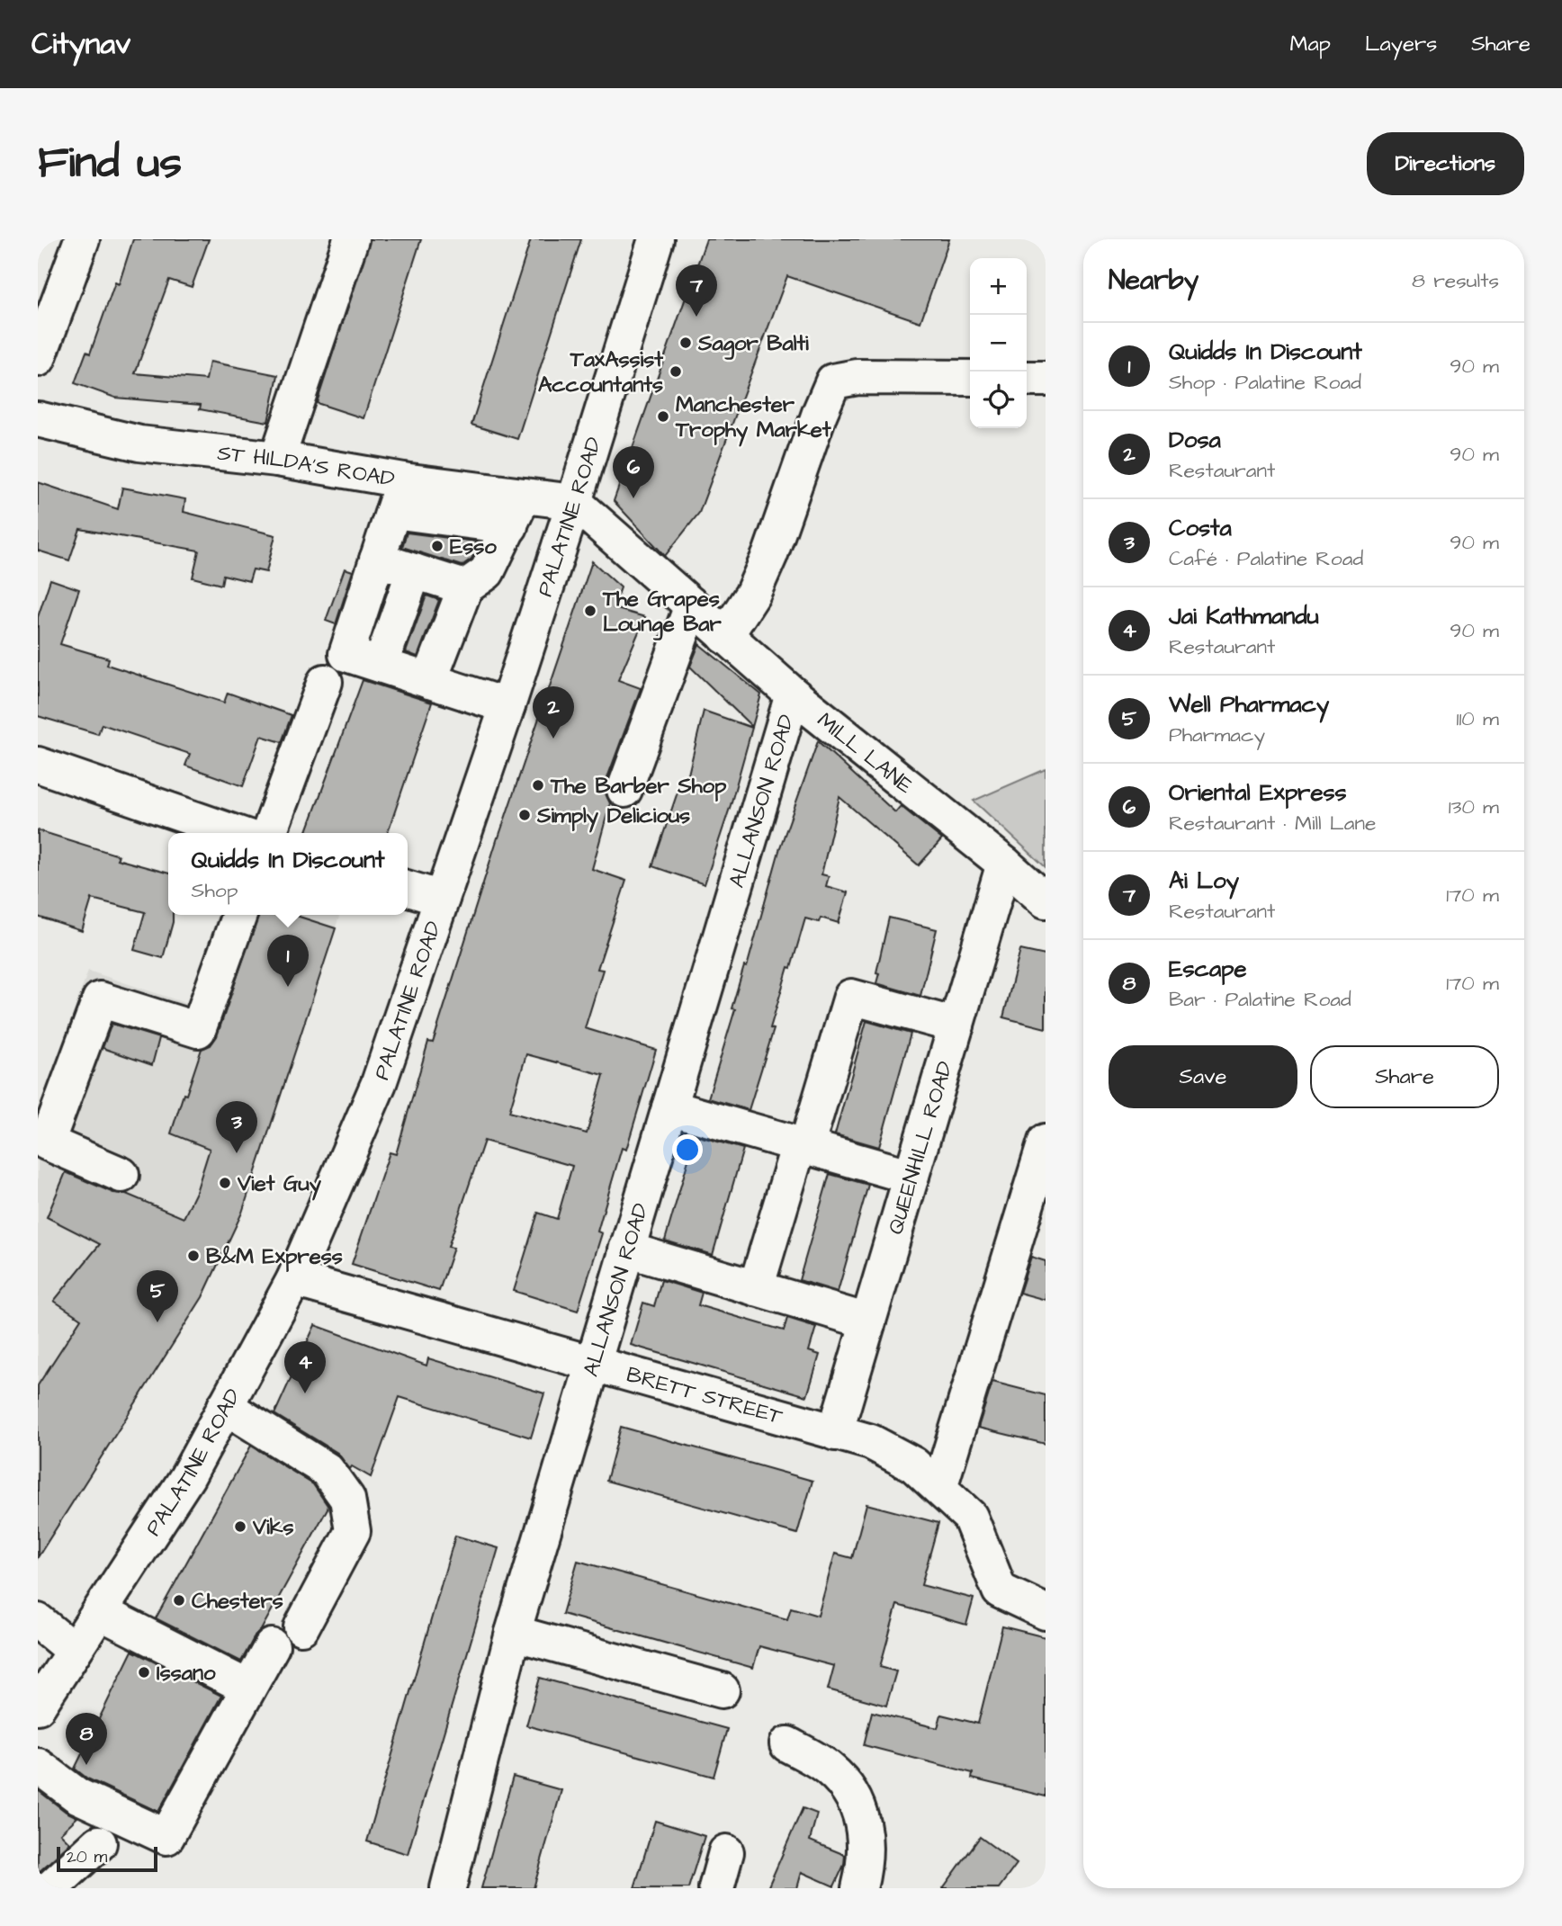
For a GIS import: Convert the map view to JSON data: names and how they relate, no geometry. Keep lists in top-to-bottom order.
{
  "streets": {
    "street": [
      "ST HILDA'S ROAD",
      "PALATINE ROAD",
      "MILL LANE",
      "ALLANSON ROAD",
      "QUEENHILL ROAD",
      "BRETT STREET"
    ]
  },
  "crossings": [
    ["ST HILDA'S ROAD", "PALATINE ROAD"],
    ["ST HILDA'S ROAD", "MILL LANE"],
    ["PALATINE ROAD", "MILL LANE"],
    ["PALATINE ROAD", "BRETT STREET"],
    ["MILL LANE", "ALLANSON ROAD"],
    ["MILL LANE", "QUEENHILL ROAD"],
    ["ALLANSON ROAD", "BRETT STREET"],
    ["QUEENHILL ROAD", "BRETT STREET"]
  ],
  "places": [
    "Sagor Balti",
    "TaxAssist Accountants",
    "Manchester Trophy Market",
    "Esso",
    "The Grapes Lounge Bar",
    "The Barber Shop",
    "Simply Delicious",
    "Viet Guy",
    "B&M Express",
    "Viks",
    "Chesters",
    "Issano"
  ],
  "scale_bar": "20 m",
  "page": {
    "header": "Citynav",
    "nav": ["Map", "Layers", "Share"],
    "buttons": [
      "Directions",
      ["Save", "Share"]
    ],
    "title": "Find us",
    "heading": ["Nearby", "8 results"],
    "map_buttons": ["+", "−"],
    "pins": [
      "7",
      "6",
      "2",
      "1",
      "3",
      "5",
      "4",
      "8"
    ],
    "list": [
      {
        "mark": "1",
        "name": "Quidds In Discount",
        "note": "Shop · Palatine Road",
        "value": "90 m"
      },
      {
        "mark": "2",
        "name": "Dosa",
        "note": "Restaurant",
        "value": "90 m"
      },
      {
        "mark": "3",
        "name": "Costa",
        "note": "Café · Palatine Road",
        "value": "90 m"
      },
      {
        "mark": "4",
        "name": "Jai Kathmandu",
        "note": "Restaurant",
        "value": "90 m"
      },
      {
        "mark": "5",
        "name": "Well Pharmacy",
        "note": "Pharmacy",
        "value": "110 m"
      },
      {
        "mark": "6",
        "name": "Oriental Express",
        "note": "Restaurant · Mill Lane",
        "value": "130 m"
      },
      {
        "mark": "7",
        "name": "Ai Loy",
        "note": "Restaurant",
        "value": "170 m"
      },
      {
        "mark": "8",
        "name": "Escape",
        "note": "Bar · Palatine Road",
        "value": "170 m"
      }
    ],
    "popup": ["Quidds In Discount", "Shop"],
    "scale": "20 m"
  }
}
